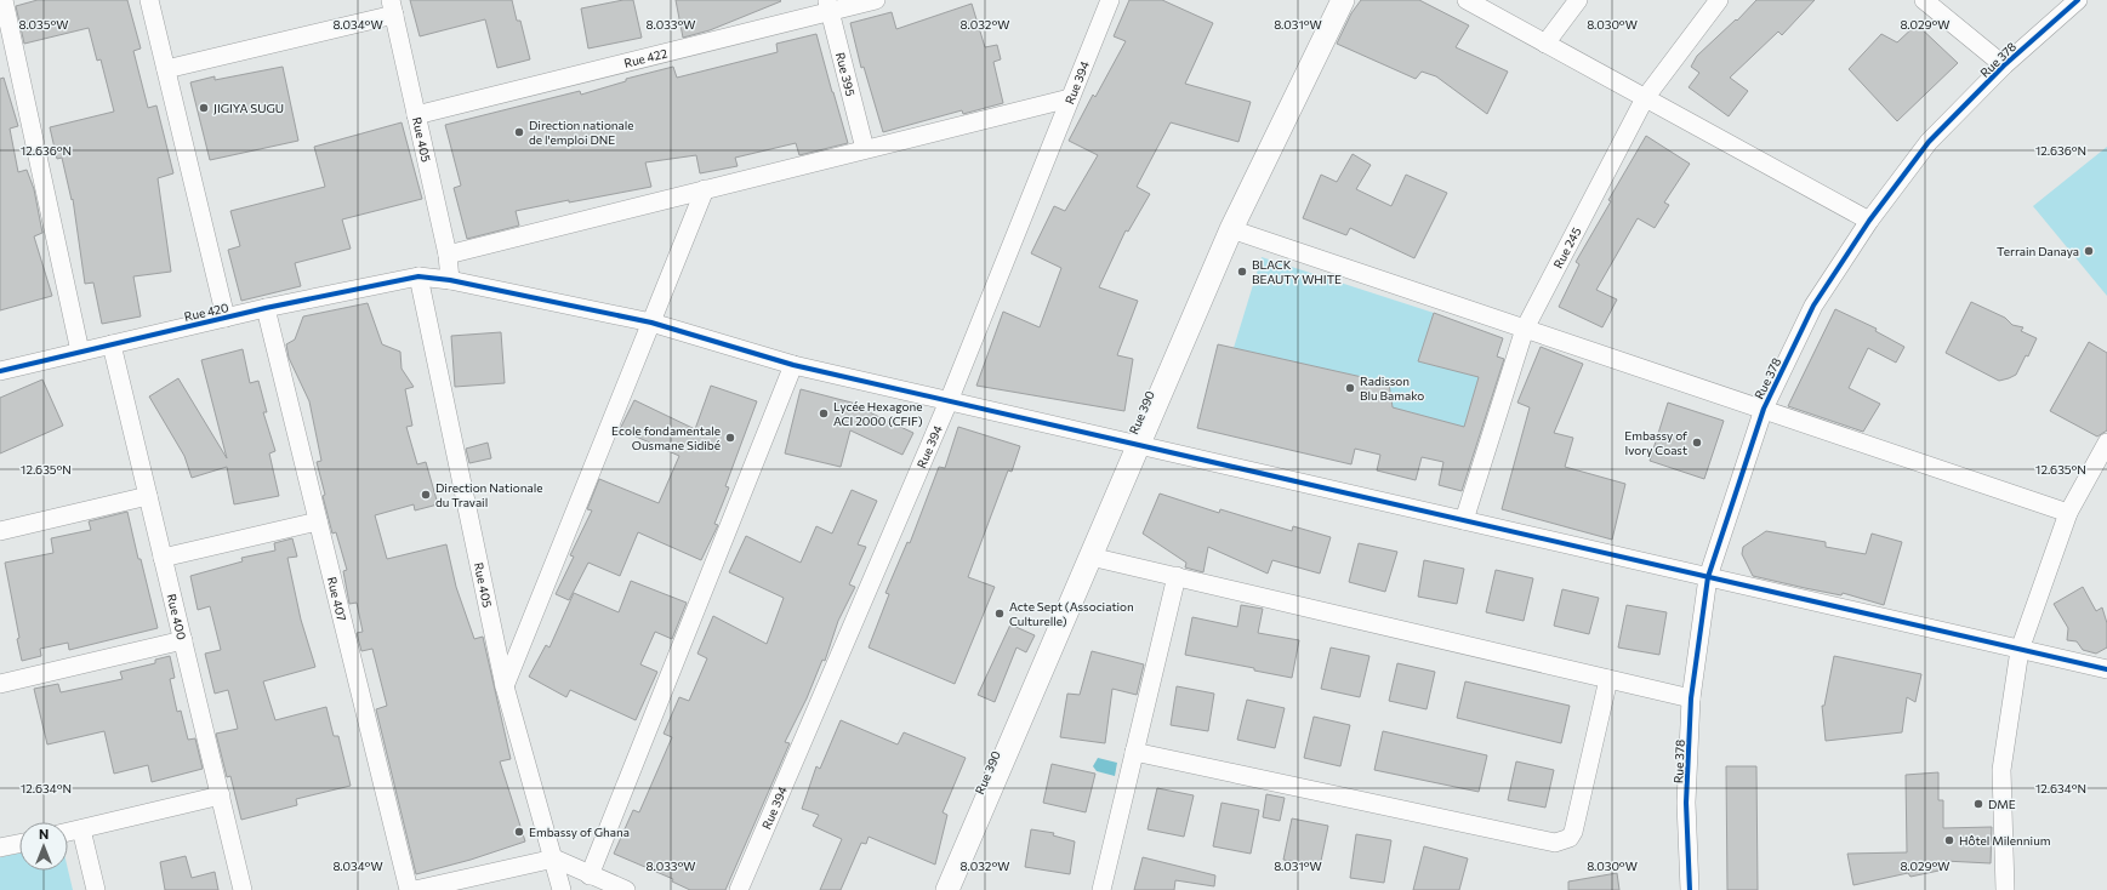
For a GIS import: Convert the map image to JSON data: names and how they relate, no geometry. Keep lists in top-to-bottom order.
{
  "streets": {
    "street": [
      "Rue 422",
      "Rue 378",
      "Rue 395",
      "Rue 394",
      "Rue 405",
      "Rue 245",
      "Rue 420",
      "Rue 390",
      "Rue 407",
      "Rue 400"
    ]
  },
  "crossings": [
    ["Rue 422", "Rue 395"],
    ["Rue 422", "Rue 405"],
    ["Rue 378", "Rue 420"],
    ["Rue 394", "Rue 420"],
    ["Rue 405", "Rue 420"],
    ["Rue 245", "Rue 420"],
    ["Rue 420", "Rue 390"],
    ["Rue 420", "Rue 407"],
    ["Rue 420", "Rue 400"]
  ],
  "places": [
    "JIGIYA SUGU",
    "Direction nationale de l'emploi DNE",
    "Terrain Danaya",
    "BLACK BEAUTY WHITE",
    "Radisson Blu Bamako",
    "Lycée Hexagone ACI 2000 (CFIF)",
    "Ecole fondamentale Ousmane Sidibé",
    "Embassy of Ivory Coast",
    "Direction Nationale du Travail",
    "Acte Sept (Association Culturelle)",
    "DME",
    "Embassy of Ghana",
    "Hôtel Milennium"
  ],
  "north": "top",
  "coordinates": [
    "8.035°W",
    "8.034°W",
    "8.033°W",
    "8.032°W",
    "8.031°W",
    "8.030°W",
    "8.029°W",
    "12.636°N",
    "12.635°N",
    "12.634°N"
  ]
}
